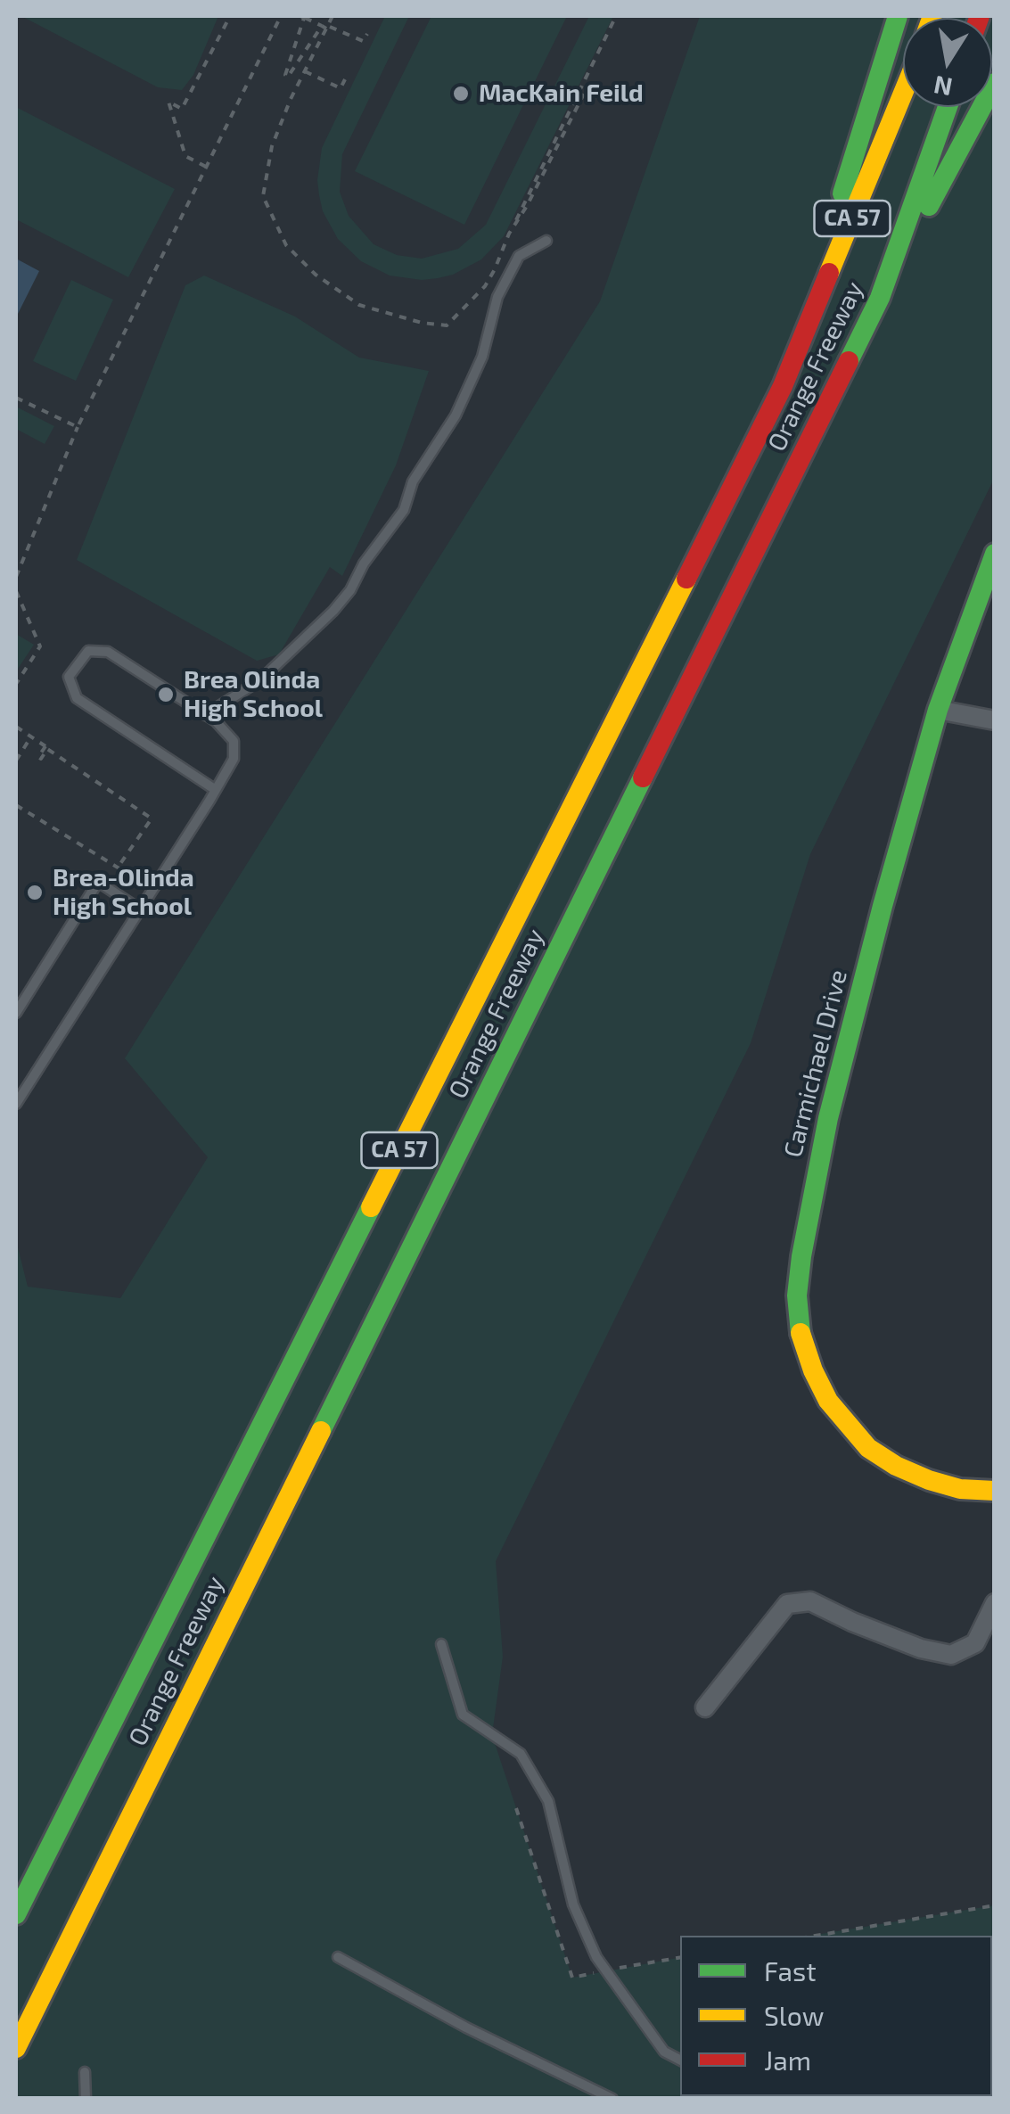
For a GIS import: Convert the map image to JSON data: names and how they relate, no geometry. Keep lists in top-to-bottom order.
{
  "streets": {
    "main road": ["CA 57", "Orange Freeway", "Carmichael Drive"]
  },
  "places": ["MacKain Feild", "Brea Olinda High School", "Brea-Olinda High School"],
  "legend": ["Fast", "Slow", "Jam"],
  "north": "bottom"
}
